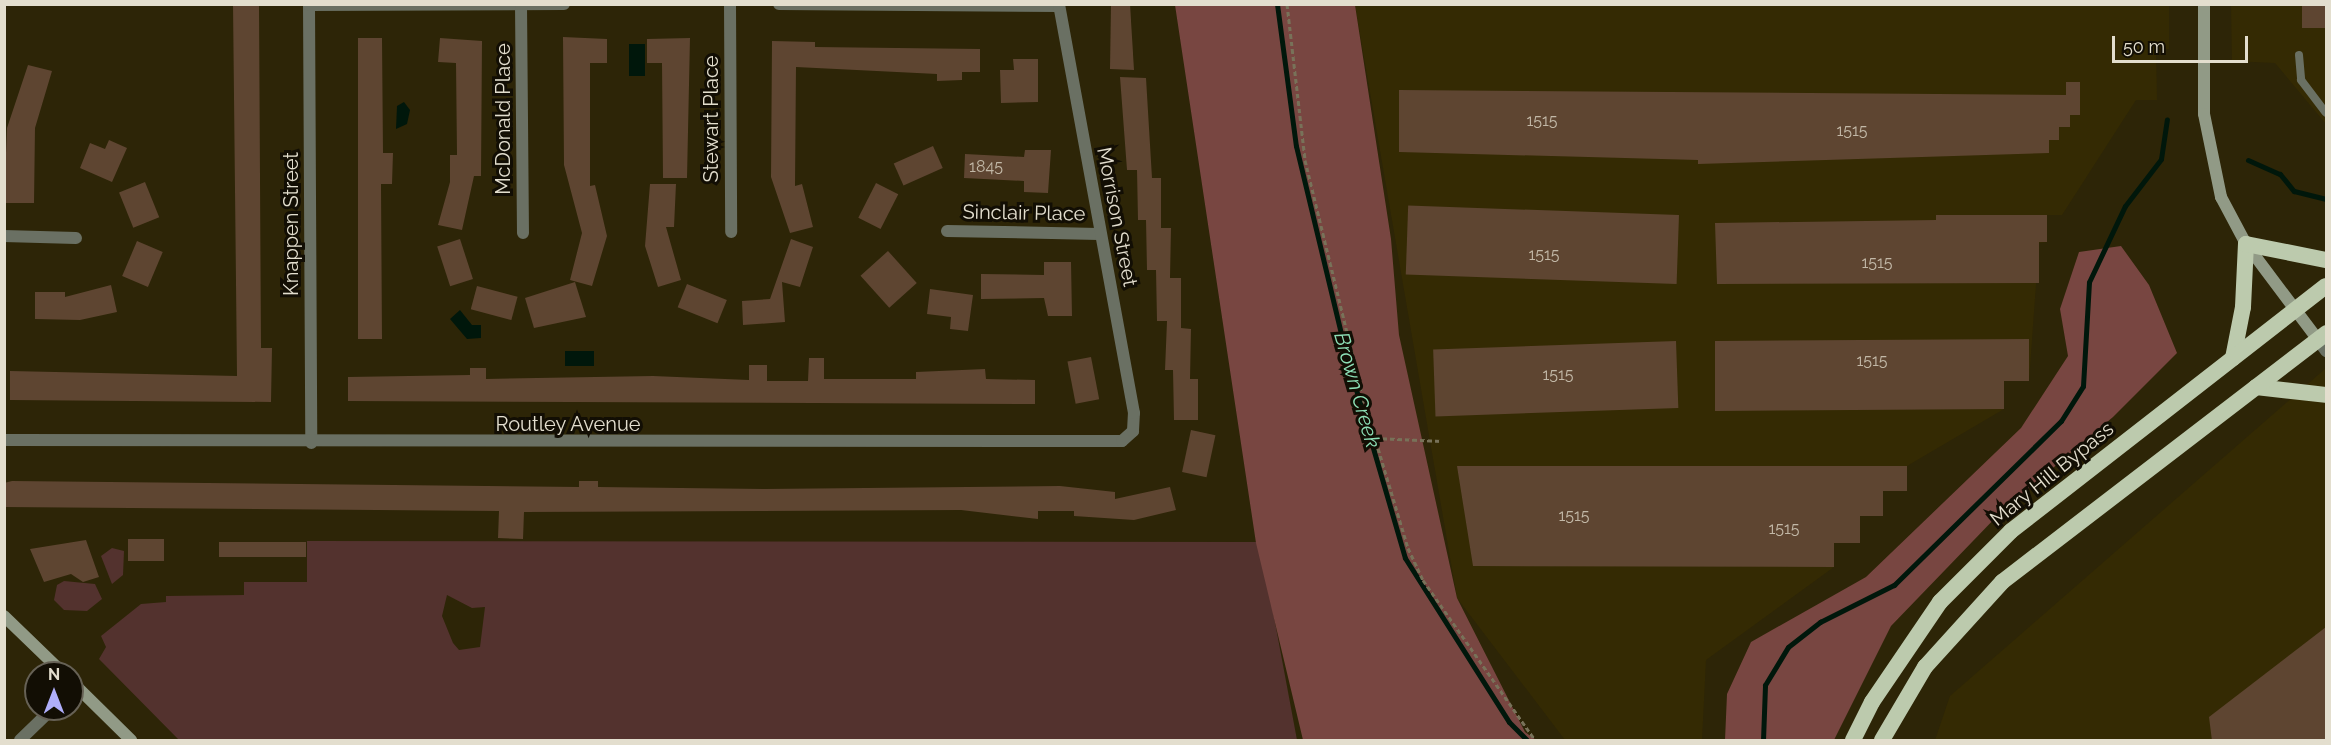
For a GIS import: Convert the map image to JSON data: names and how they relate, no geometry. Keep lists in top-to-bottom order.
{
  "streets": {
    "highway": ["Mary Hill Bypass"],
    "street": [
      "McDonald Place",
      "Stewart Place",
      "Sinclair Place",
      "Morrison Street",
      "Knappen Street",
      "Routley Avenue"
    ]
  },
  "crossings": [
    ["Sinclair Place", "Morrison Street"],
    ["Morrison Street", "Routley Avenue"],
    ["Knappen Street", "Routley Avenue"]
  ],
  "water": ["Brown Creek"],
  "house_numbers": [
    "1515",
    "1515",
    "1845",
    "1515",
    "1515",
    "1515",
    "1515",
    "1515",
    "1515"
  ],
  "scale_bar": "50 m",
  "north": "top"
}
